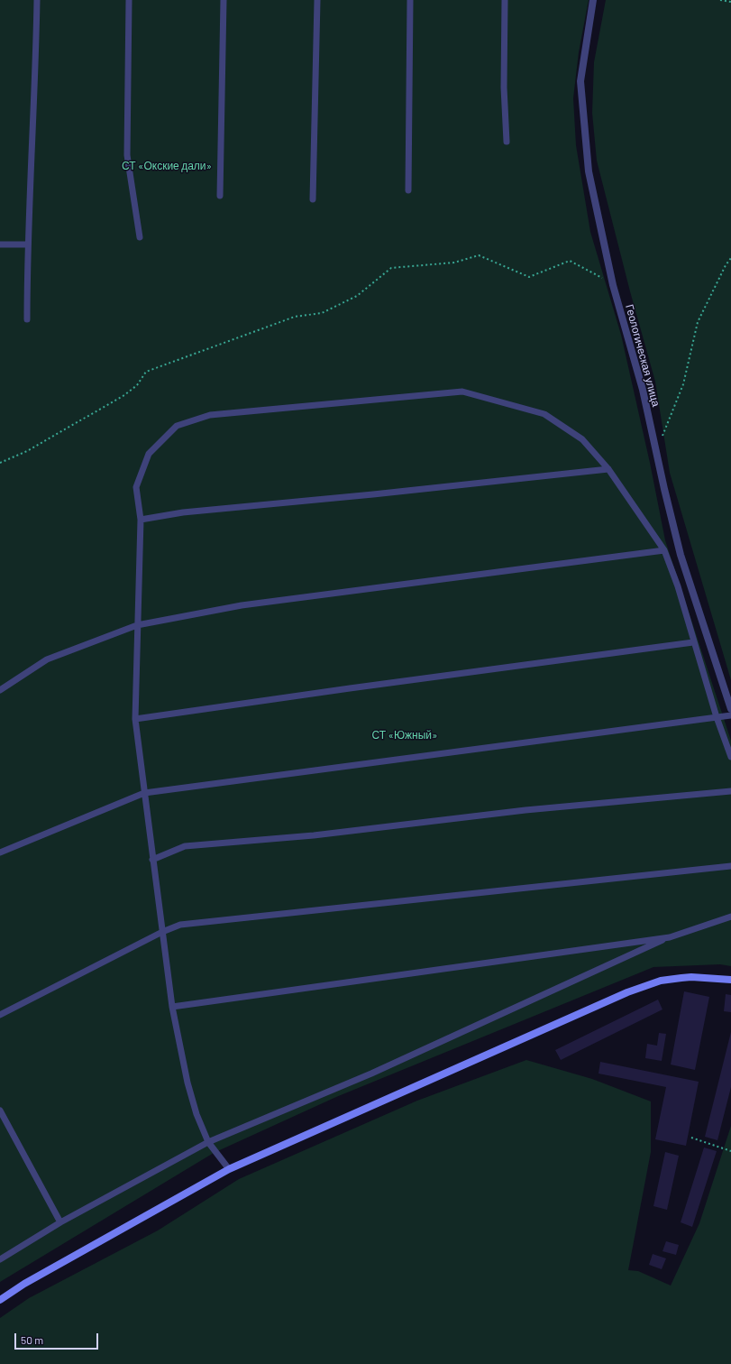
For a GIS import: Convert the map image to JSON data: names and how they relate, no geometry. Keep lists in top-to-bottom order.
{
  "streets": {
    "street": ["Геологическая улица"]
  },
  "parks": ["СТ «Окские дали»", "СТ «Южный»"],
  "scale_bar": "50 m"
}
